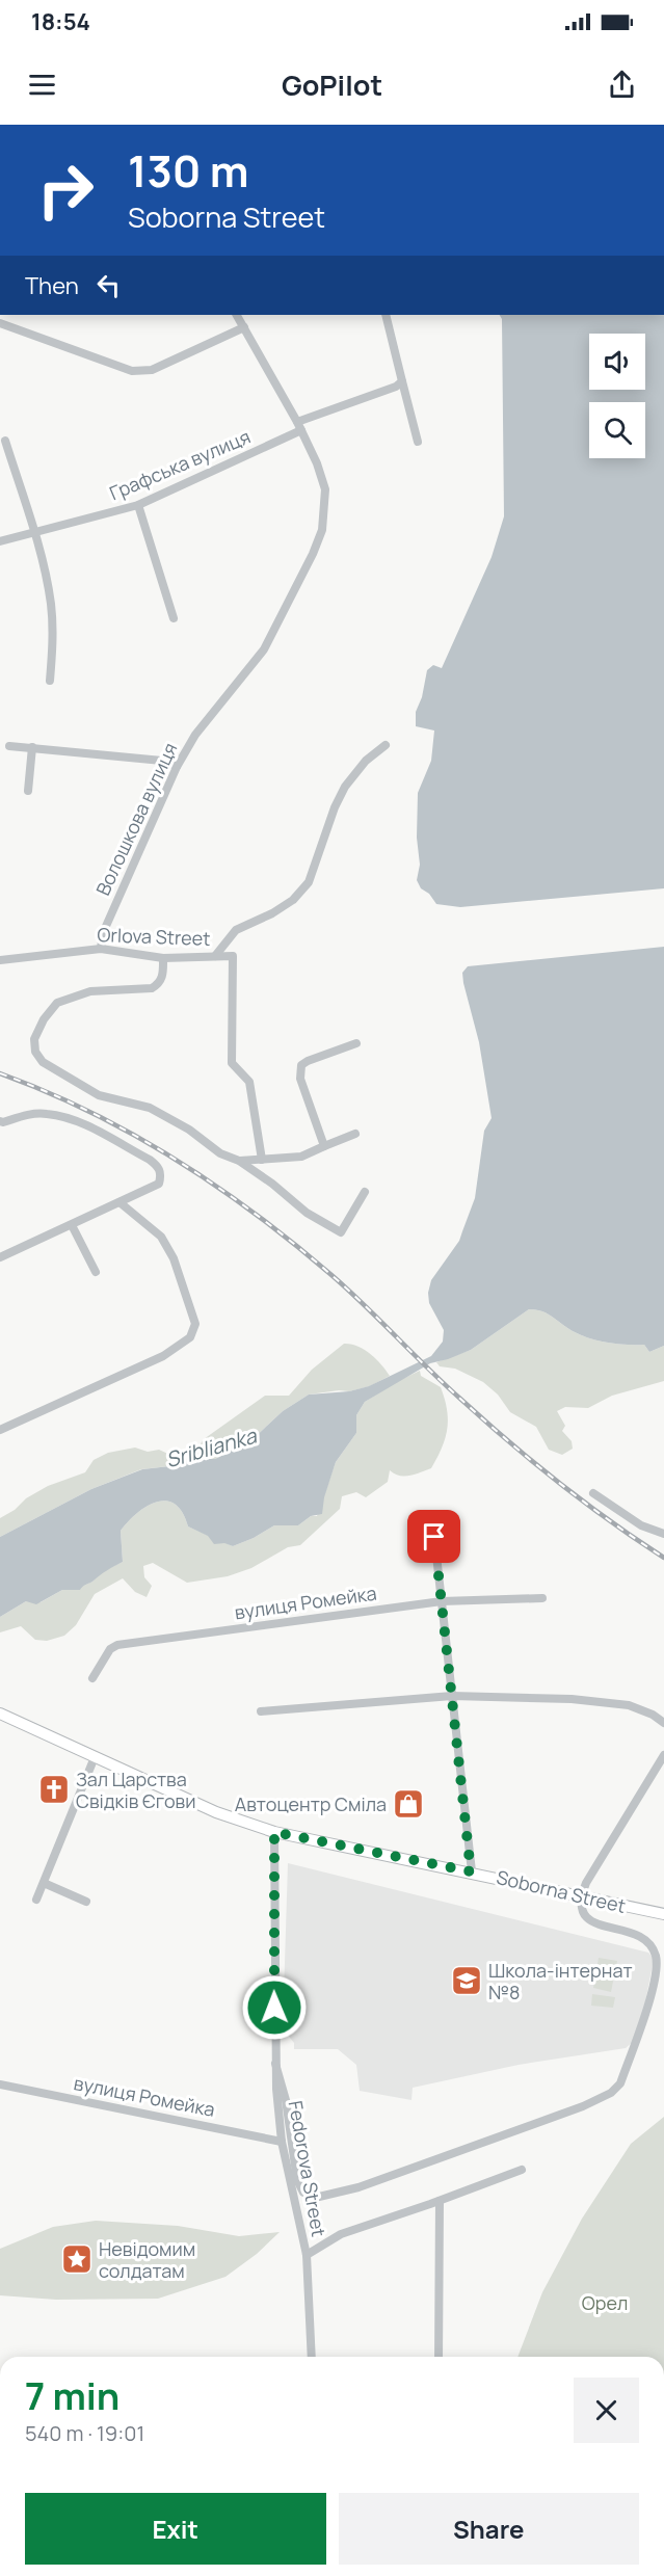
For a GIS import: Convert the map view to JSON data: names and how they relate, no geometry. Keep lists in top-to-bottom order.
{
  "streets": {
    "main road": ["Soborna Street"],
    "street": [
      "Графська вулиця",
      "Волошкова вулиця",
      "Orlova Street",
      "вулиця Ромейка",
      "Fedorova Street"
    ]
  },
  "crossings": [
    ["Графська вулиця", "Волошкова вулиця"],
    ["Волошкова вулиця", "Orlova Street"],
    ["вулиця Ромейка", "Fedorova Street"],
    ["Soborna Street", "Fedorova Street"]
  ],
  "water": ["Sriblianka"],
  "parks": ["Орел"],
  "places": {
    "church": ["Зал Царства Свідків Єгови"],
    "shop": ["Автоцентр Сміла"],
    "school or university": ["Школа-інтернат №8"],
    "place": ["Невідомим солдатам"]
  },
  "page": {
    "status": "18:54",
    "header": "GoPilot",
    "turn": ["130 m", "Soborna Street"],
    "then": "Then",
    "heading": ["7 min", "540 m · 19:01"],
    "buttons": ["Exit", "Share"]
  }
}
